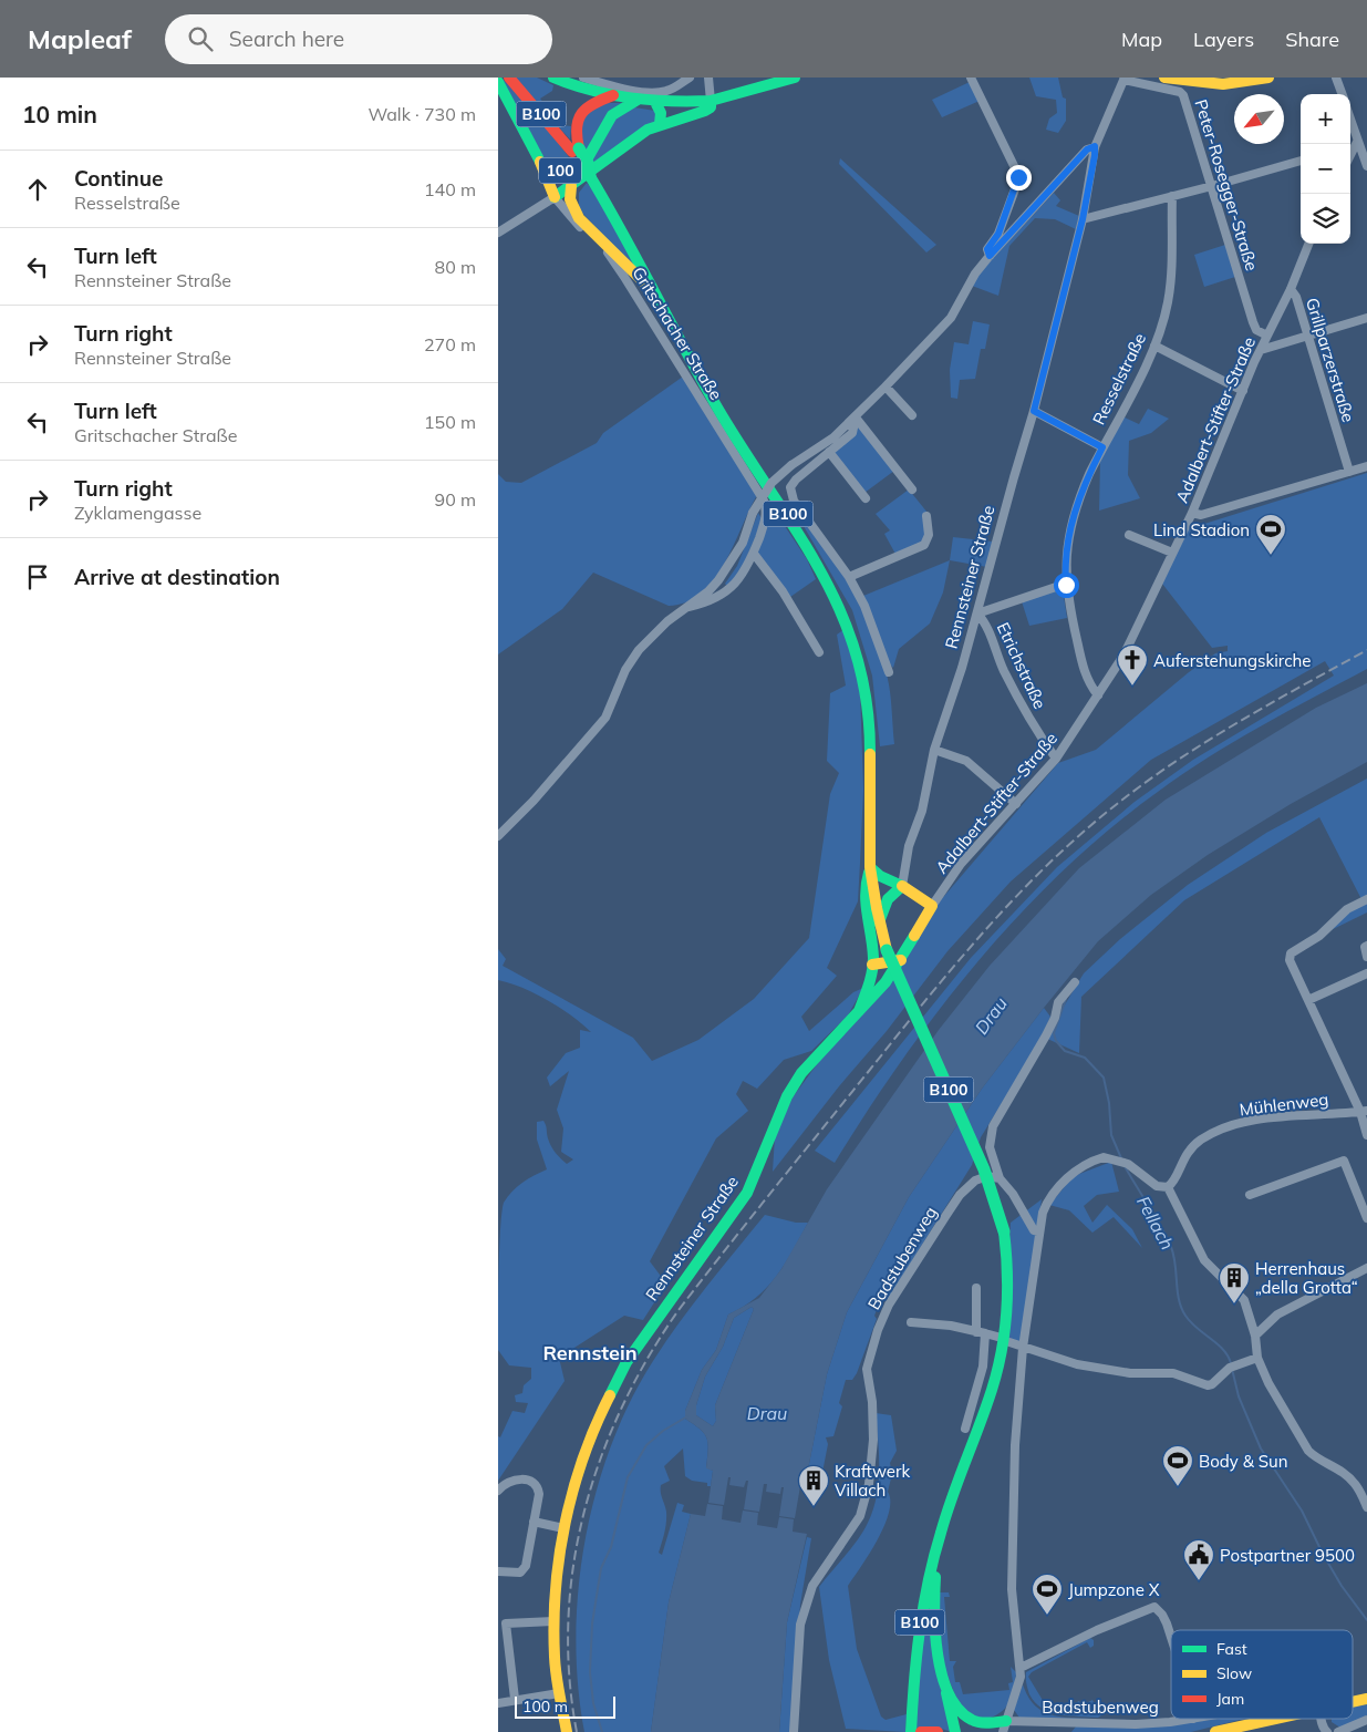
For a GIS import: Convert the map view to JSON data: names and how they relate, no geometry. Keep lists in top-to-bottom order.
{
  "streets": {
    "main road": ["B100", "100", "Rennsteiner Straße"],
    "street": [
      "Peter-Rosegger-Straße",
      "Gritschacher Straße",
      "Grillparzerstraße",
      "Resselstraße",
      "Adalbert-Stifter-Straße",
      "Etrichstraße",
      "Mühlenweg",
      "Badstubenweg"
    ]
  },
  "crossings": [
    ["B100", "100"],
    ["100", "Gritschacher Straße"],
    ["Peter-Rosegger-Straße", "Adalbert-Stifter-Straße"],
    ["Peter-Rosegger-Straße", "Rennsteiner Straße"],
    ["Gritschacher Straße", "Rennsteiner Straße"],
    ["Grillparzerstraße", "Adalbert-Stifter-Straße"],
    ["Resselstraße", "Adalbert-Stifter-Straße"],
    ["Adalbert-Stifter-Straße", "Rennsteiner Straße"],
    ["Adalbert-Stifter-Straße", "Etrichstraße"],
    ["Rennsteiner Straße", "Etrichstraße"]
  ],
  "districts": ["Rennstein"],
  "water": ["Drau", "Fellach"],
  "places": {
    "sports": ["Lind Stadion", "Body & Sun", "Jumpzone X"],
    "church": ["Auferstehungskirche"],
    "building": ["Herrenhaus „della Grotta“", "Kraftwerk Villach"],
    "public building": ["Postpartner 9500"]
  },
  "legend": ["Fast", "Slow", "Jam"],
  "scale_bar": "100 m",
  "north": "bottom left",
  "page": {
    "header": "Mapleaf",
    "search": "Search here",
    "nav": ["Map", "Layers", "Share"],
    "heading": ["10 min", "Walk · 730 m"],
    "map_buttons": ["+", "−"],
    "list": [
      ["Continue", "Resselstraße", "140 m"],
      ["Turn left", "Rennsteiner Straße", "80 m"],
      ["Turn right", "Rennsteiner Straße", "270 m"],
      ["Turn left", "Gritschacher Straße", "150 m"],
      ["Turn right", "Zyklamengasse", "90 m"],
      "Arrive at destination"
    ],
    "scale": "100 m"
  }
}
